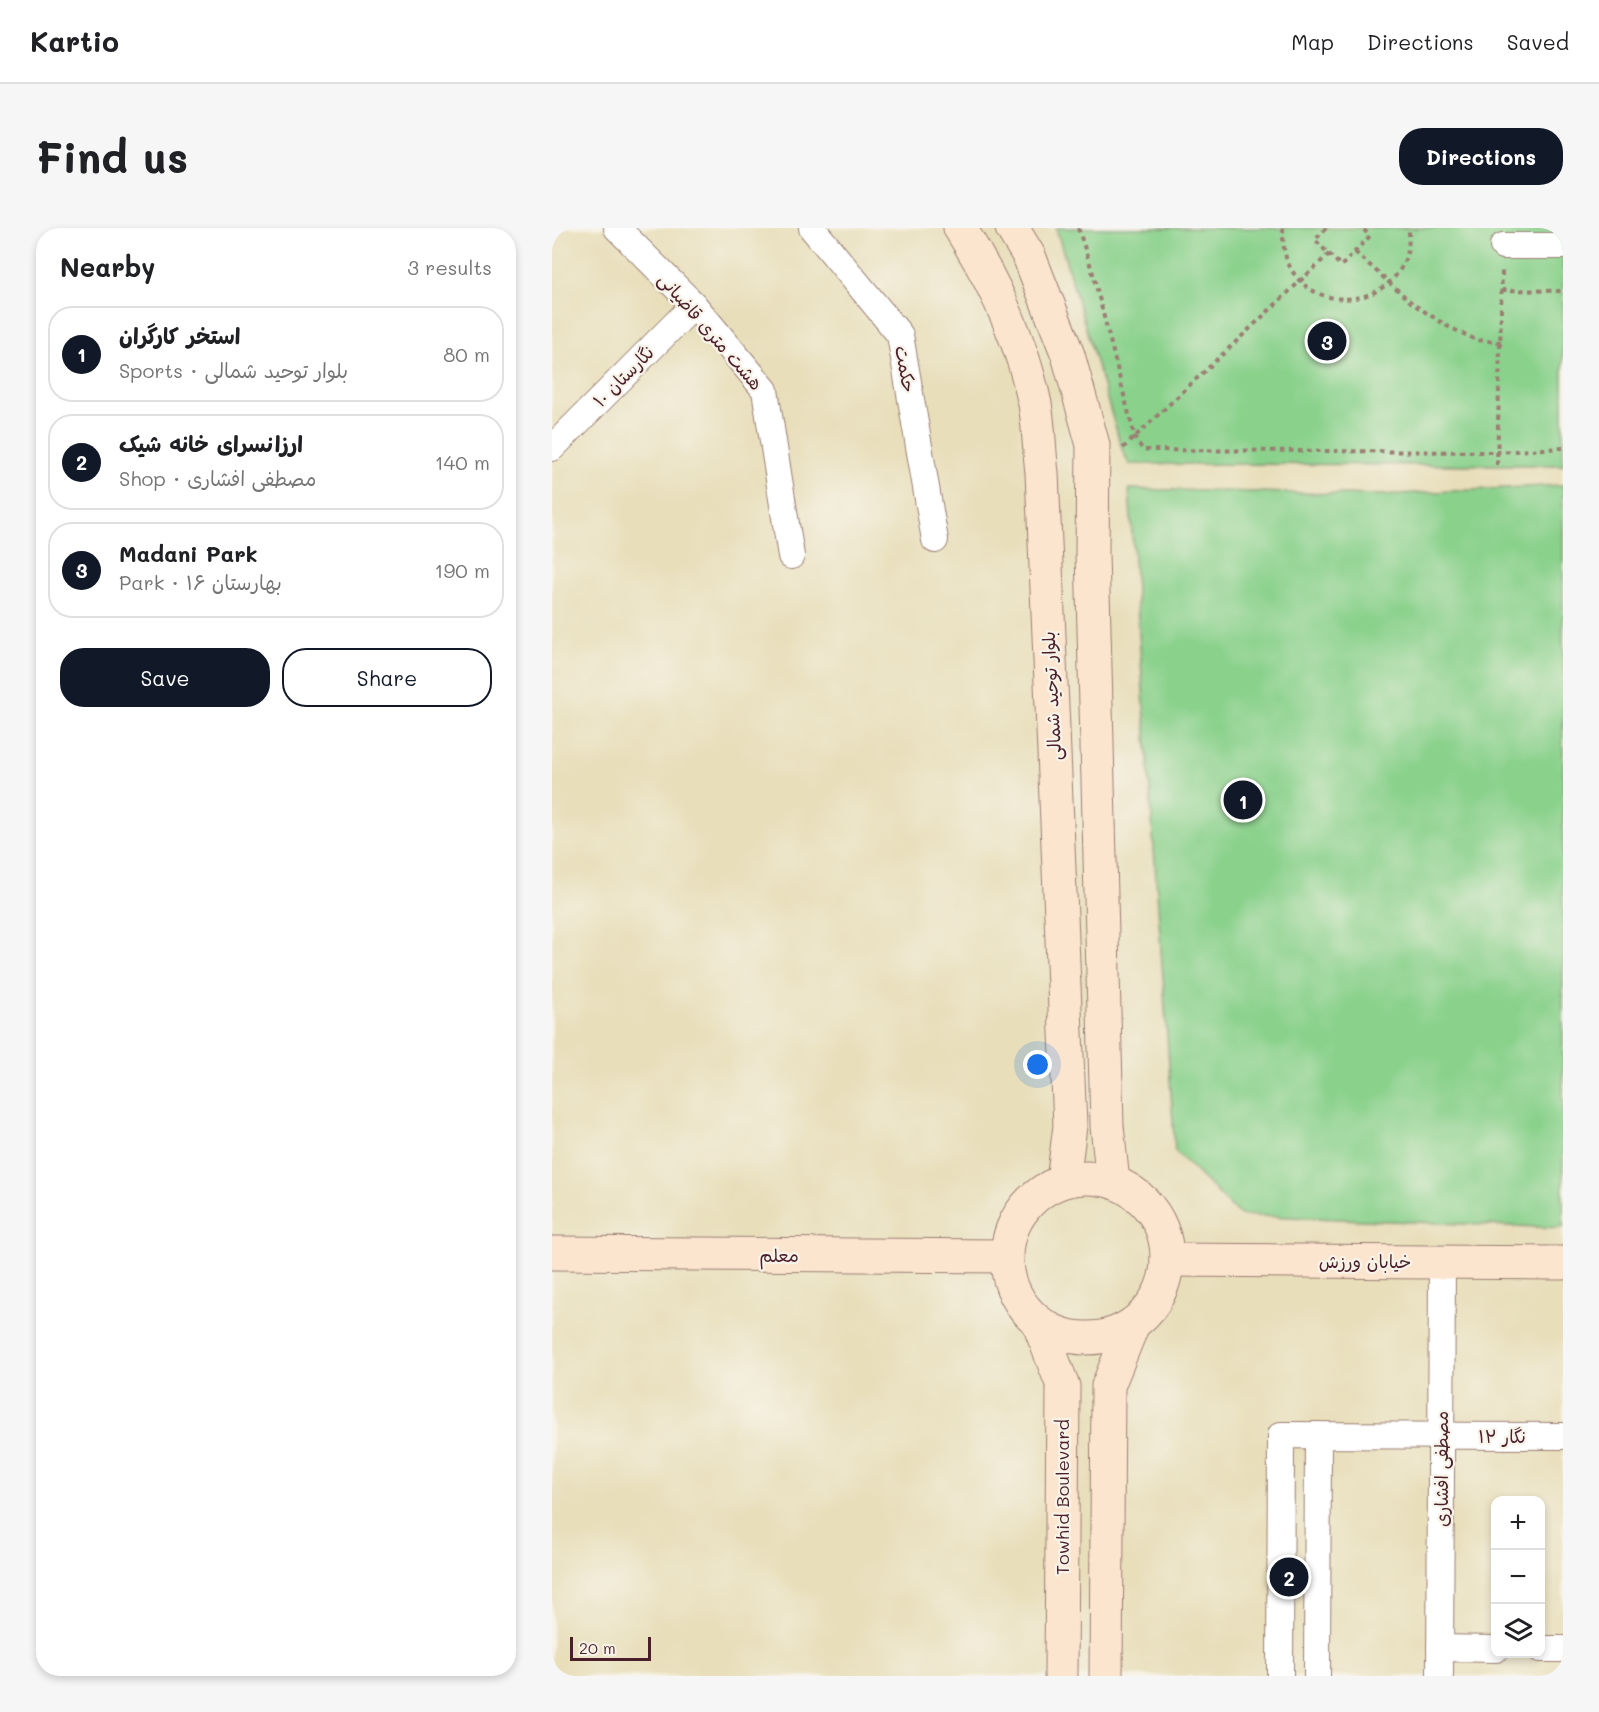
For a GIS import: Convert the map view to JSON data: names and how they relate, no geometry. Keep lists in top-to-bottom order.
{
  "streets": {
    "main road": [
      "بلوار توحید شمالی",
      "معلم",
      "خیابان ورزش",
      "Towhid Boulevard"
    ],
    "street": [
      "هشت متری قاضیانی",
      "حکمت",
      "نگارستان ۱۰",
      "نگار ۱۲",
      "مصطفی افشاری"
    ]
  },
  "crossings": [
    ["هشت متری قاضیانی", "نگارستان ۱۰"],
    ["بلوار توحید شمالی", "معلم"],
    ["بلوار توحید شمالی", "خیابان ورزش"],
    ["بلوار توحید شمالی", "Towhid Boulevard"],
    ["معلم", "خیابان ورزش"],
    ["معلم", "Towhid Boulevard"],
    ["خیابان ورزش", "مصطفی افشاری"],
    ["خیابان ورزش", "Towhid Boulevard"],
    ["نگار ۱۲", "مصطفی افشاری"]
  ],
  "scale_bar": "20 m",
  "page": {
    "header": "Kartio",
    "nav": ["Map", "Directions", "Saved"],
    "buttons": [
      "Directions",
      ["Save", "Share"]
    ],
    "title": "Find us",
    "heading": ["Nearby", "3 results"],
    "list": [
      {
        "mark": "1",
        "name": "استخر کارگران",
        "note": "Sports · بلوار توحید شمالی",
        "value": "80 m"
      },
      {
        "mark": "2",
        "name": "ارزانسرای خانه شیک",
        "note": "Shop · مصطفی افشاری",
        "value": "140 m"
      },
      {
        "mark": "3",
        "name": "Madani Park",
        "note": "Park · بهارستان ۱۶",
        "value": "190 m"
      }
    ],
    "pins": ["3", "1", "2"],
    "map_buttons": ["+", "−"],
    "scale": "20 m"
  }
}
